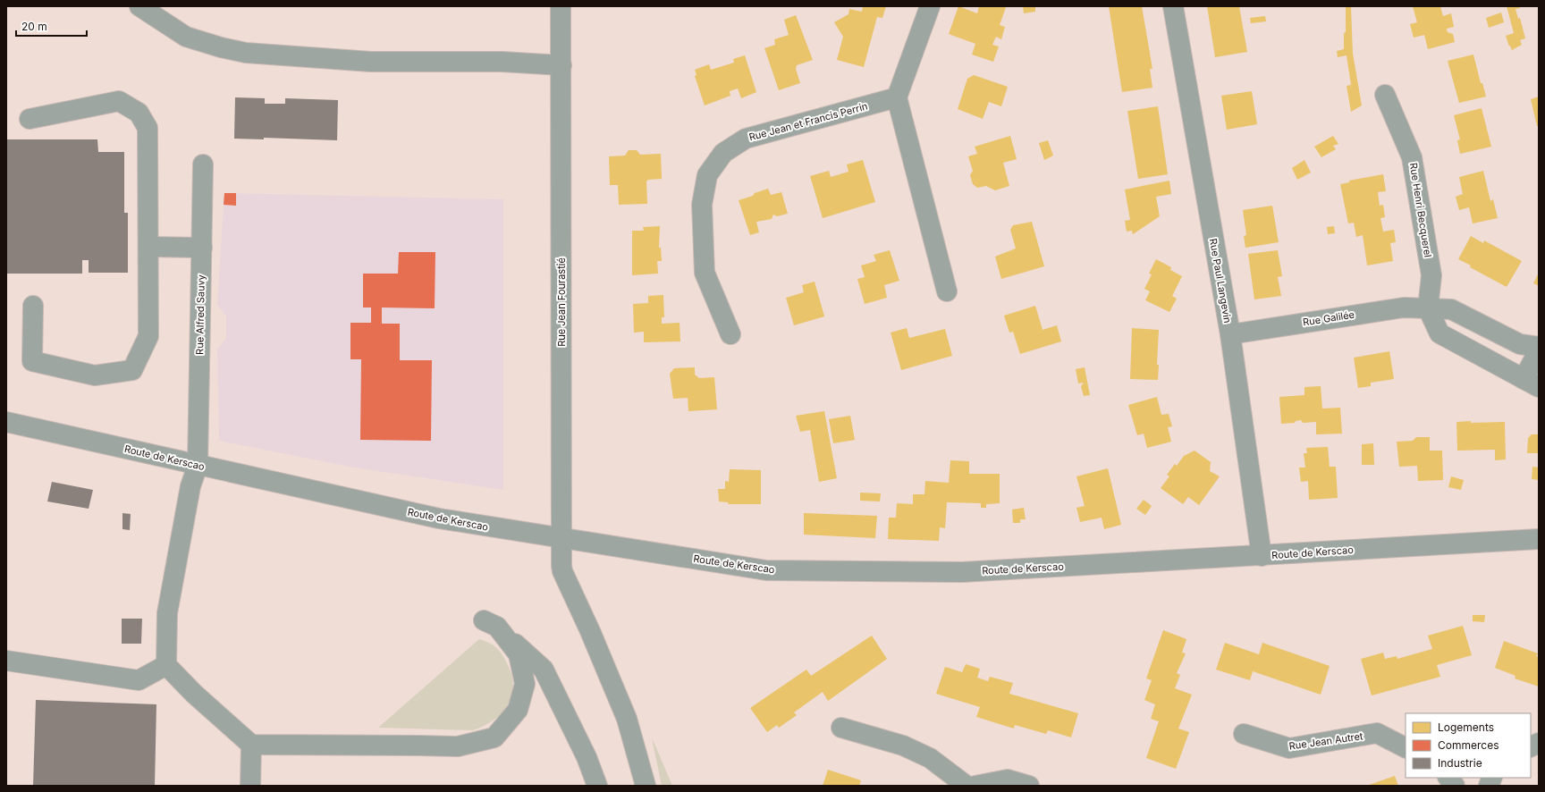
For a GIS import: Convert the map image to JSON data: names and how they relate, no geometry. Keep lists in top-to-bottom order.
{
  "streets": {
    "street": [
      "Rue Jean et Francis Perrin",
      "Rue Henri Becquerel",
      "Rue Paul Langevin",
      "Rue Jean Fourastié",
      "Rue Alfred Sauvy",
      "Rue Galilée",
      "Route de Kerscao",
      "Rue Jean Autret"
    ]
  },
  "crossings": [
    ["Rue Henri Becquerel", "Rue Galilée"],
    ["Rue Paul Langevin", "Rue Galilée"],
    ["Rue Paul Langevin", "Route de Kerscao"],
    ["Rue Jean Fourastié", "Route de Kerscao"],
    ["Rue Alfred Sauvy", "Route de Kerscao"]
  ],
  "legend": ["Logements", "Commerces", "Industrie"],
  "scale_bar": "20 m"
}
